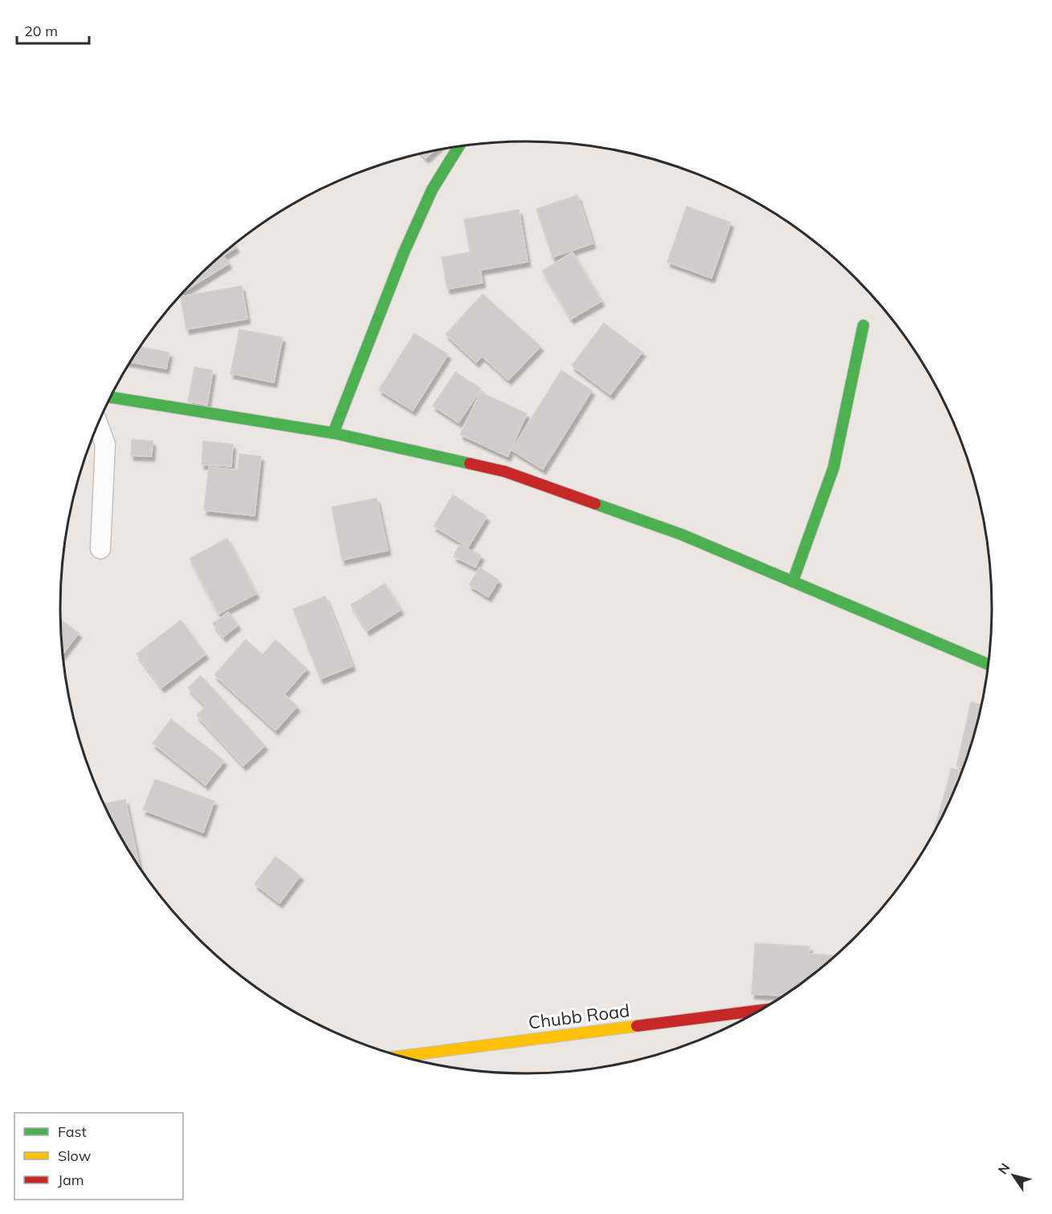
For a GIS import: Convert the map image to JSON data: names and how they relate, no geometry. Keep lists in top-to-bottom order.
{
  "streets": {
    "street": ["Chubb Road"]
  },
  "legend": ["Fast", "Slow", "Jam"],
  "scale_bar": "20 m",
  "north": "top left"
}
